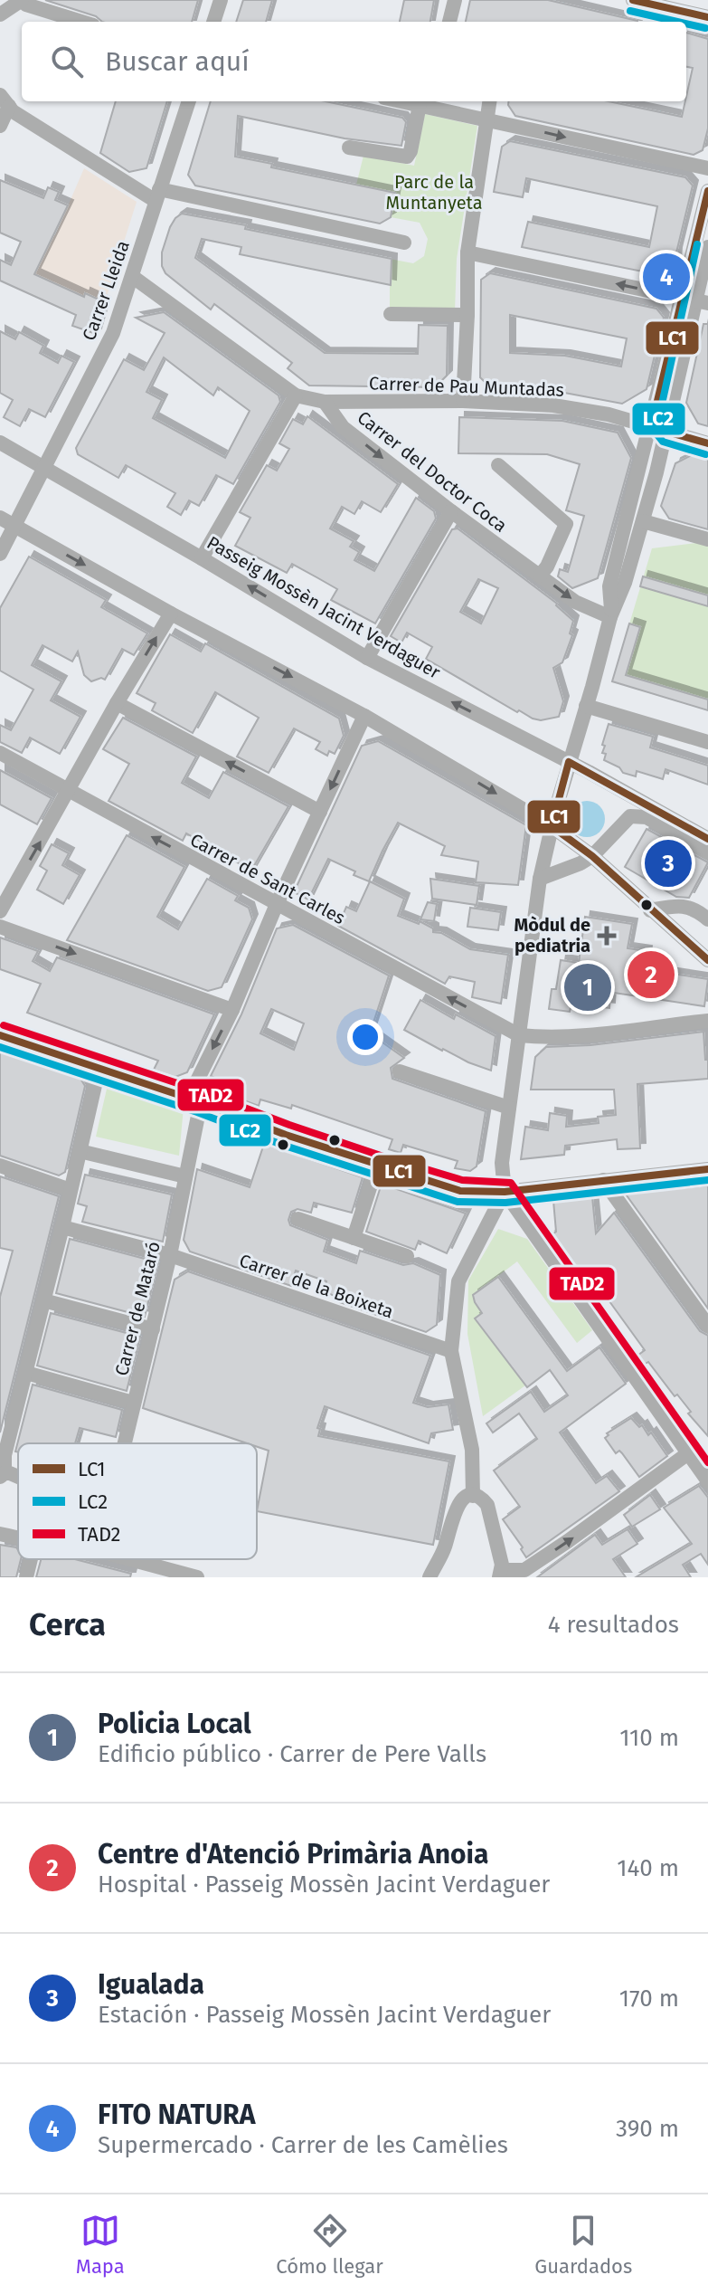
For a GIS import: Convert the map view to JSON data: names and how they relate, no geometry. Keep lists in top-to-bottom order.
{
  "streets": {
    "street": [
      "Carrer Lleida",
      "Carrer de Pau Muntadas",
      "Carrer del Doctor Coca",
      "Passeig Mossèn Jacint Verdaguer",
      "Carrer de Sant Carles",
      "Carrer de la Boixeta",
      "Carrer de Mataró"
    ]
  },
  "crossings": [
    ["Carrer Lleida", "Passeig Mossèn Jacint Verdaguer"],
    ["Carrer de Pau Muntadas", "Carrer del Doctor Coca"],
    ["Carrer de Sant Carles", "Carrer de Mataró"],
    ["Carrer de la Boixeta", "Carrer de Mataró"]
  ],
  "one_way": ["Carrer del Doctor Coca"],
  "parks": ["Parc de la Muntanyeta"],
  "places": {
    "health": ["Mòdul de pediatria"]
  },
  "lines": ["transit line LC1", "transit line LC2", "transit line TAD2"],
  "legend": ["LC1", "LC2", "TAD2"],
  "page": {
    "search": "Buscar aquí",
    "pins": [
      "4",
      "3",
      "2",
      "1"
    ],
    "heading": ["Cerca", "4 resultados"],
    "list": [
      {
        "mark": "1",
        "name": "Policia Local",
        "note": "Edificio público · Carrer de Pere Valls",
        "value": "110 m"
      },
      {
        "mark": "2",
        "name": "Centre d'Atenció Primària Anoia",
        "note": "Hospital · Passeig Mossèn Jacint Verdaguer",
        "value": "140 m"
      },
      {
        "mark": "3",
        "name": "Igualada",
        "note": "Estación · Passeig Mossèn Jacint Verdaguer",
        "value": "170 m"
      },
      {
        "mark": "4",
        "name": "FITO NATURA",
        "note": "Supermercado · Carrer de les Camèlies",
        "value": "390 m"
      }
    ],
    "nav": ["Mapa", "Cómo llegar", "Guardados"]
  }
}
